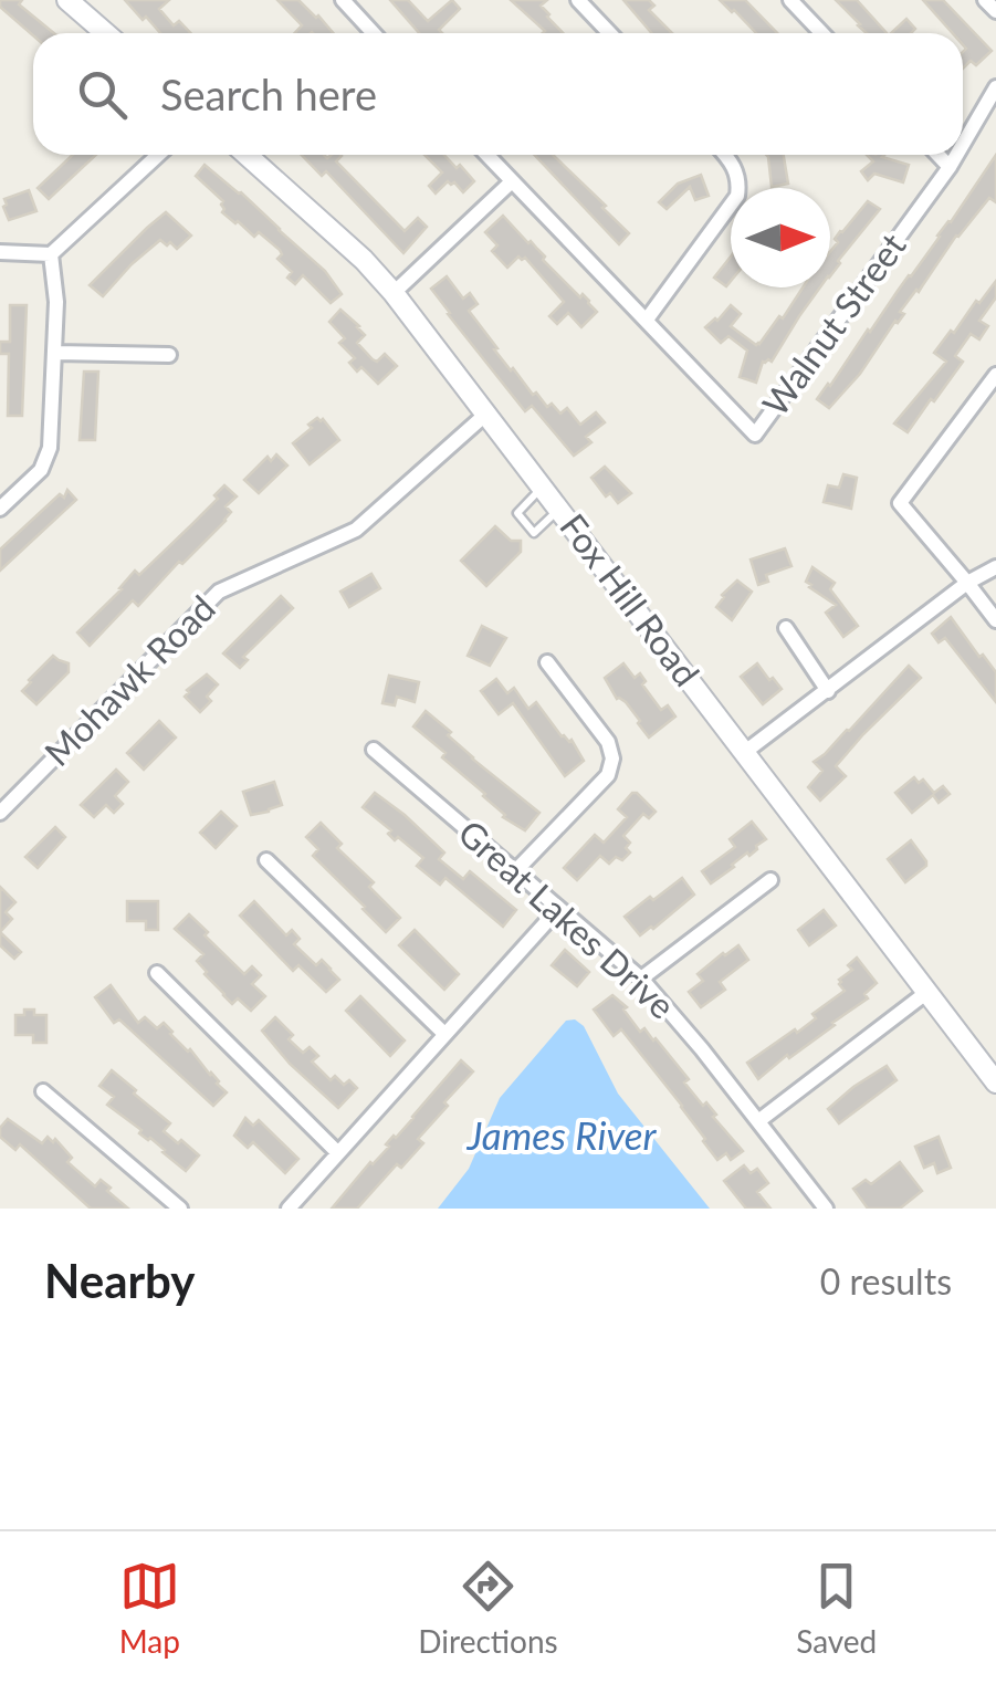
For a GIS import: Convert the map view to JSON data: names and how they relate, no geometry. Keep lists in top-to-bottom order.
{
  "streets": {
    "main road": ["Fox Hill Road"],
    "street": ["Walnut Street", "Mohawk Road", "Great Lakes Drive"]
  },
  "crossings": [
    ["Fox Hill Road", "Mohawk Road"]
  ],
  "water": ["James River"],
  "north": "right",
  "page": {
    "search": "Search here",
    "heading": ["Nearby", "0 results"],
    "nav": ["Map", "Directions", "Saved"]
  }
}
